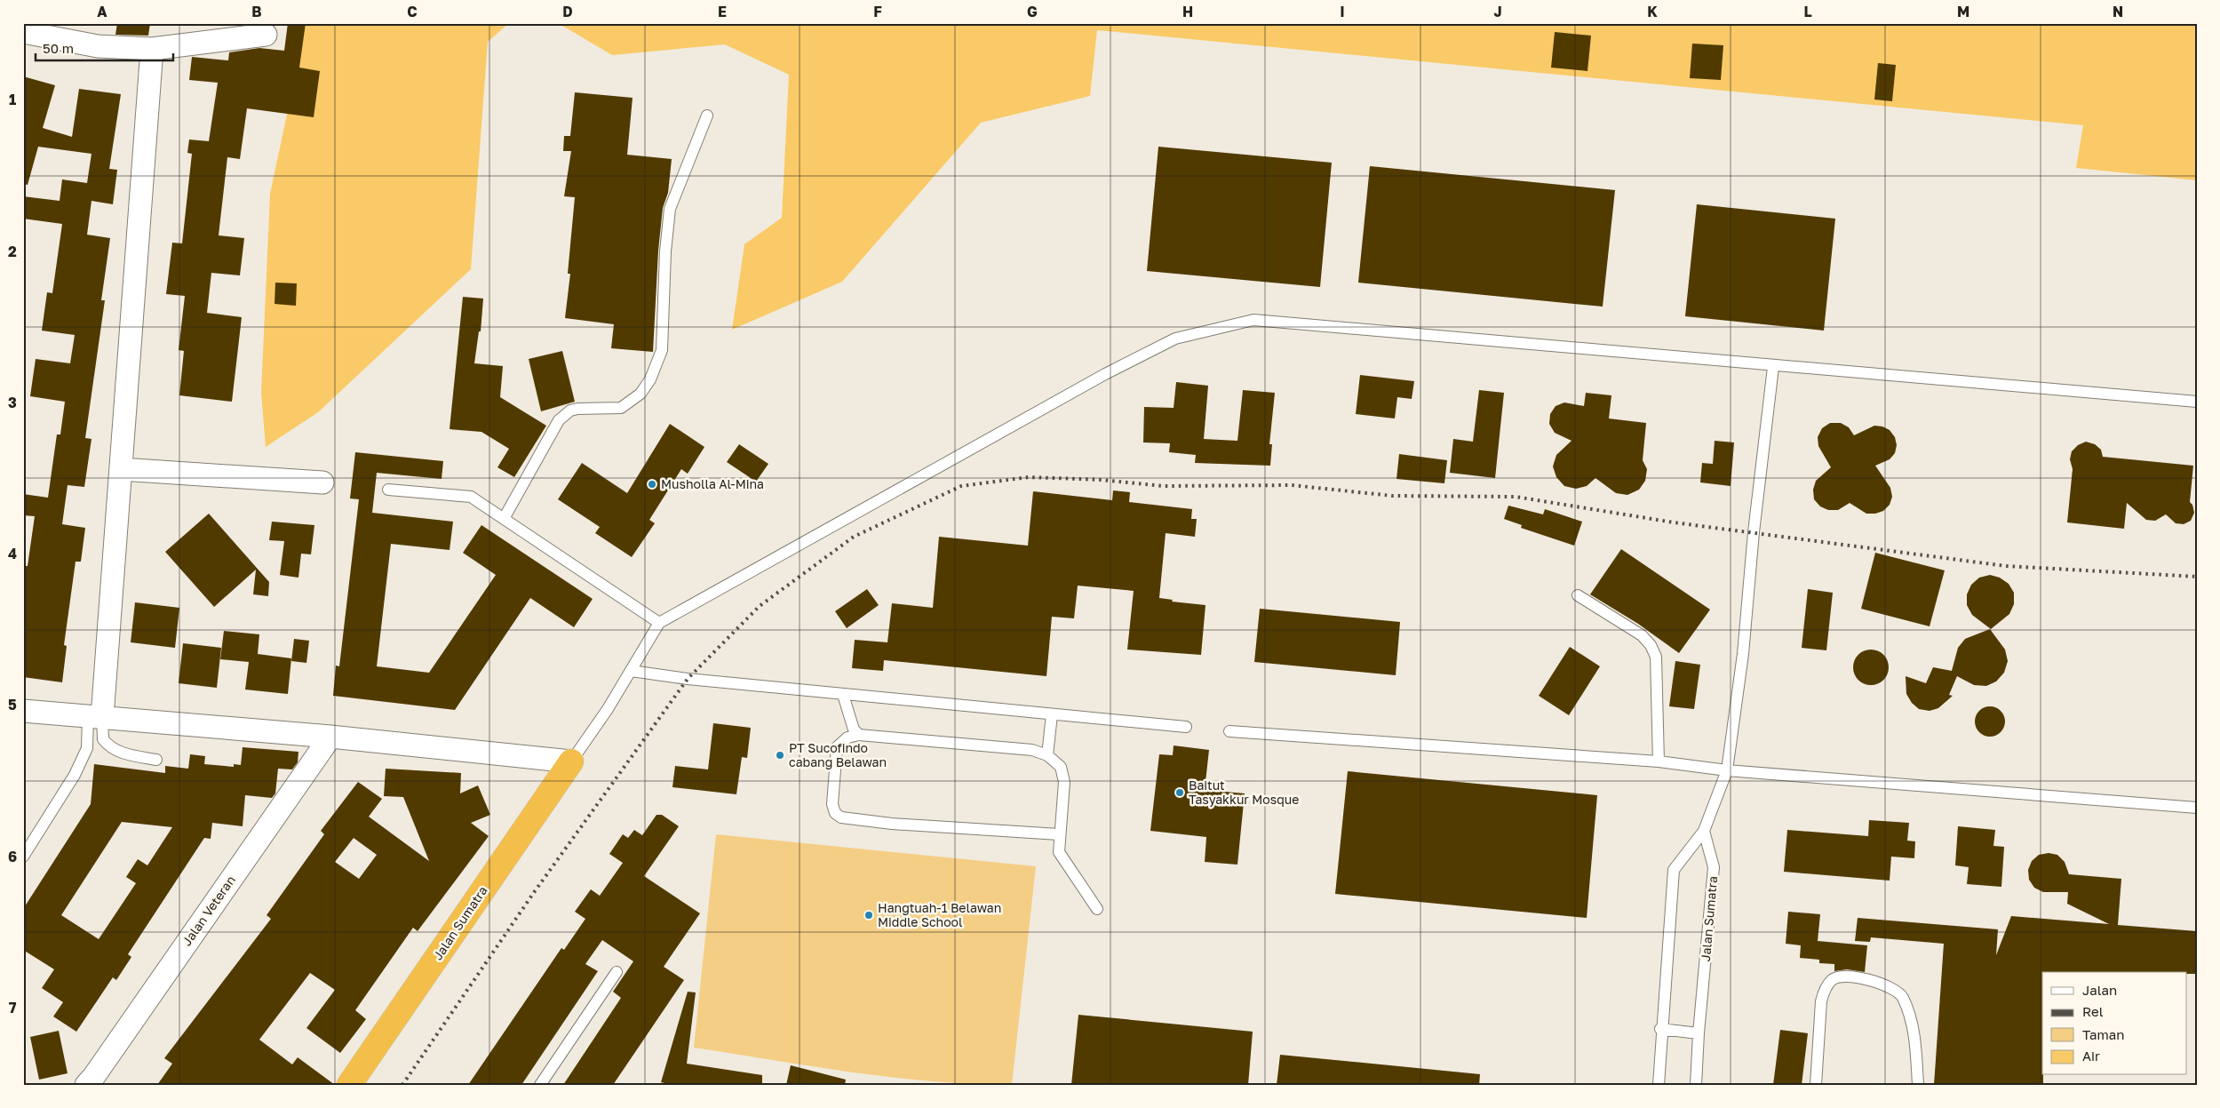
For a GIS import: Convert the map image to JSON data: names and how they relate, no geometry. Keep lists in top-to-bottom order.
{
  "streets": {
    "highway": ["Jalan Sumatra"],
    "street": ["Jalan Veteran"]
  },
  "places": [
    "Musholla Al-Mina",
    "PT Sucofindo cabang Belawan",
    "Baitut Tasyakkur Mosque",
    "Hangtuah-1 Belawan Middle School"
  ],
  "legend": [
    "Jalan",
    "Rel",
    "Taman",
    "Air"
  ],
  "scale_bar": "50 m",
  "grid": {
    "columns": [
      "A",
      "B",
      "C",
      "D",
      "E",
      "F",
      "G",
      "H",
      "I",
      "J",
      "K",
      "L",
      "M",
      "N"
    ],
    "rows": [
      "1",
      "2",
      "3",
      "4",
      "5",
      "6",
      "7"
    ]
  }
}
